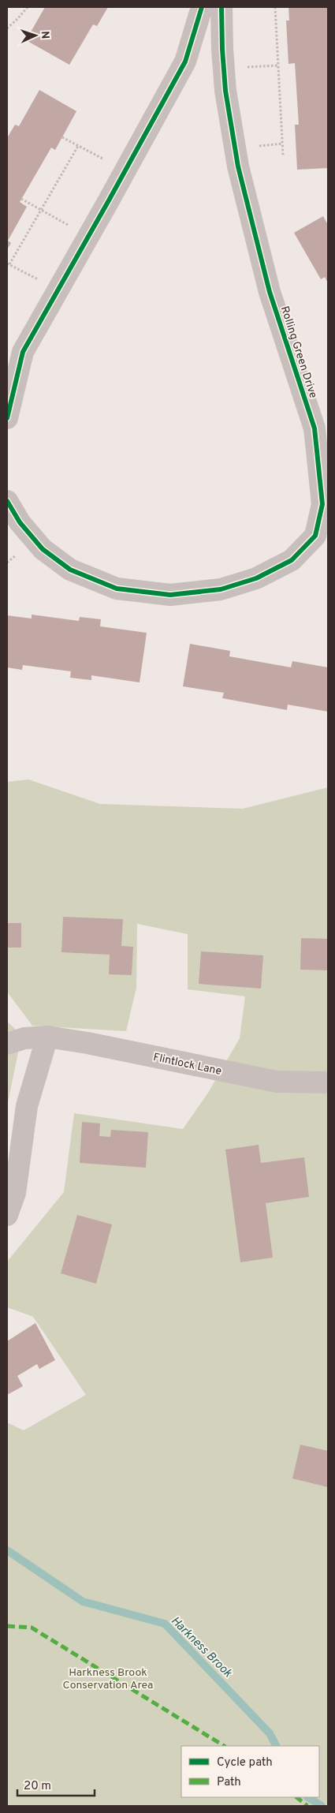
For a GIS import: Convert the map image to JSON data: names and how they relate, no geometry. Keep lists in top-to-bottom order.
{
  "streets": {
    "street": ["Rolling Green Drive", "Flintlock Lane"]
  },
  "water": ["Harkness Brook"],
  "parks": ["Harkness Brook Conservation Area"],
  "legend": ["Cycle path", "Path"],
  "scale_bar": "20 m",
  "north": "right"
}
